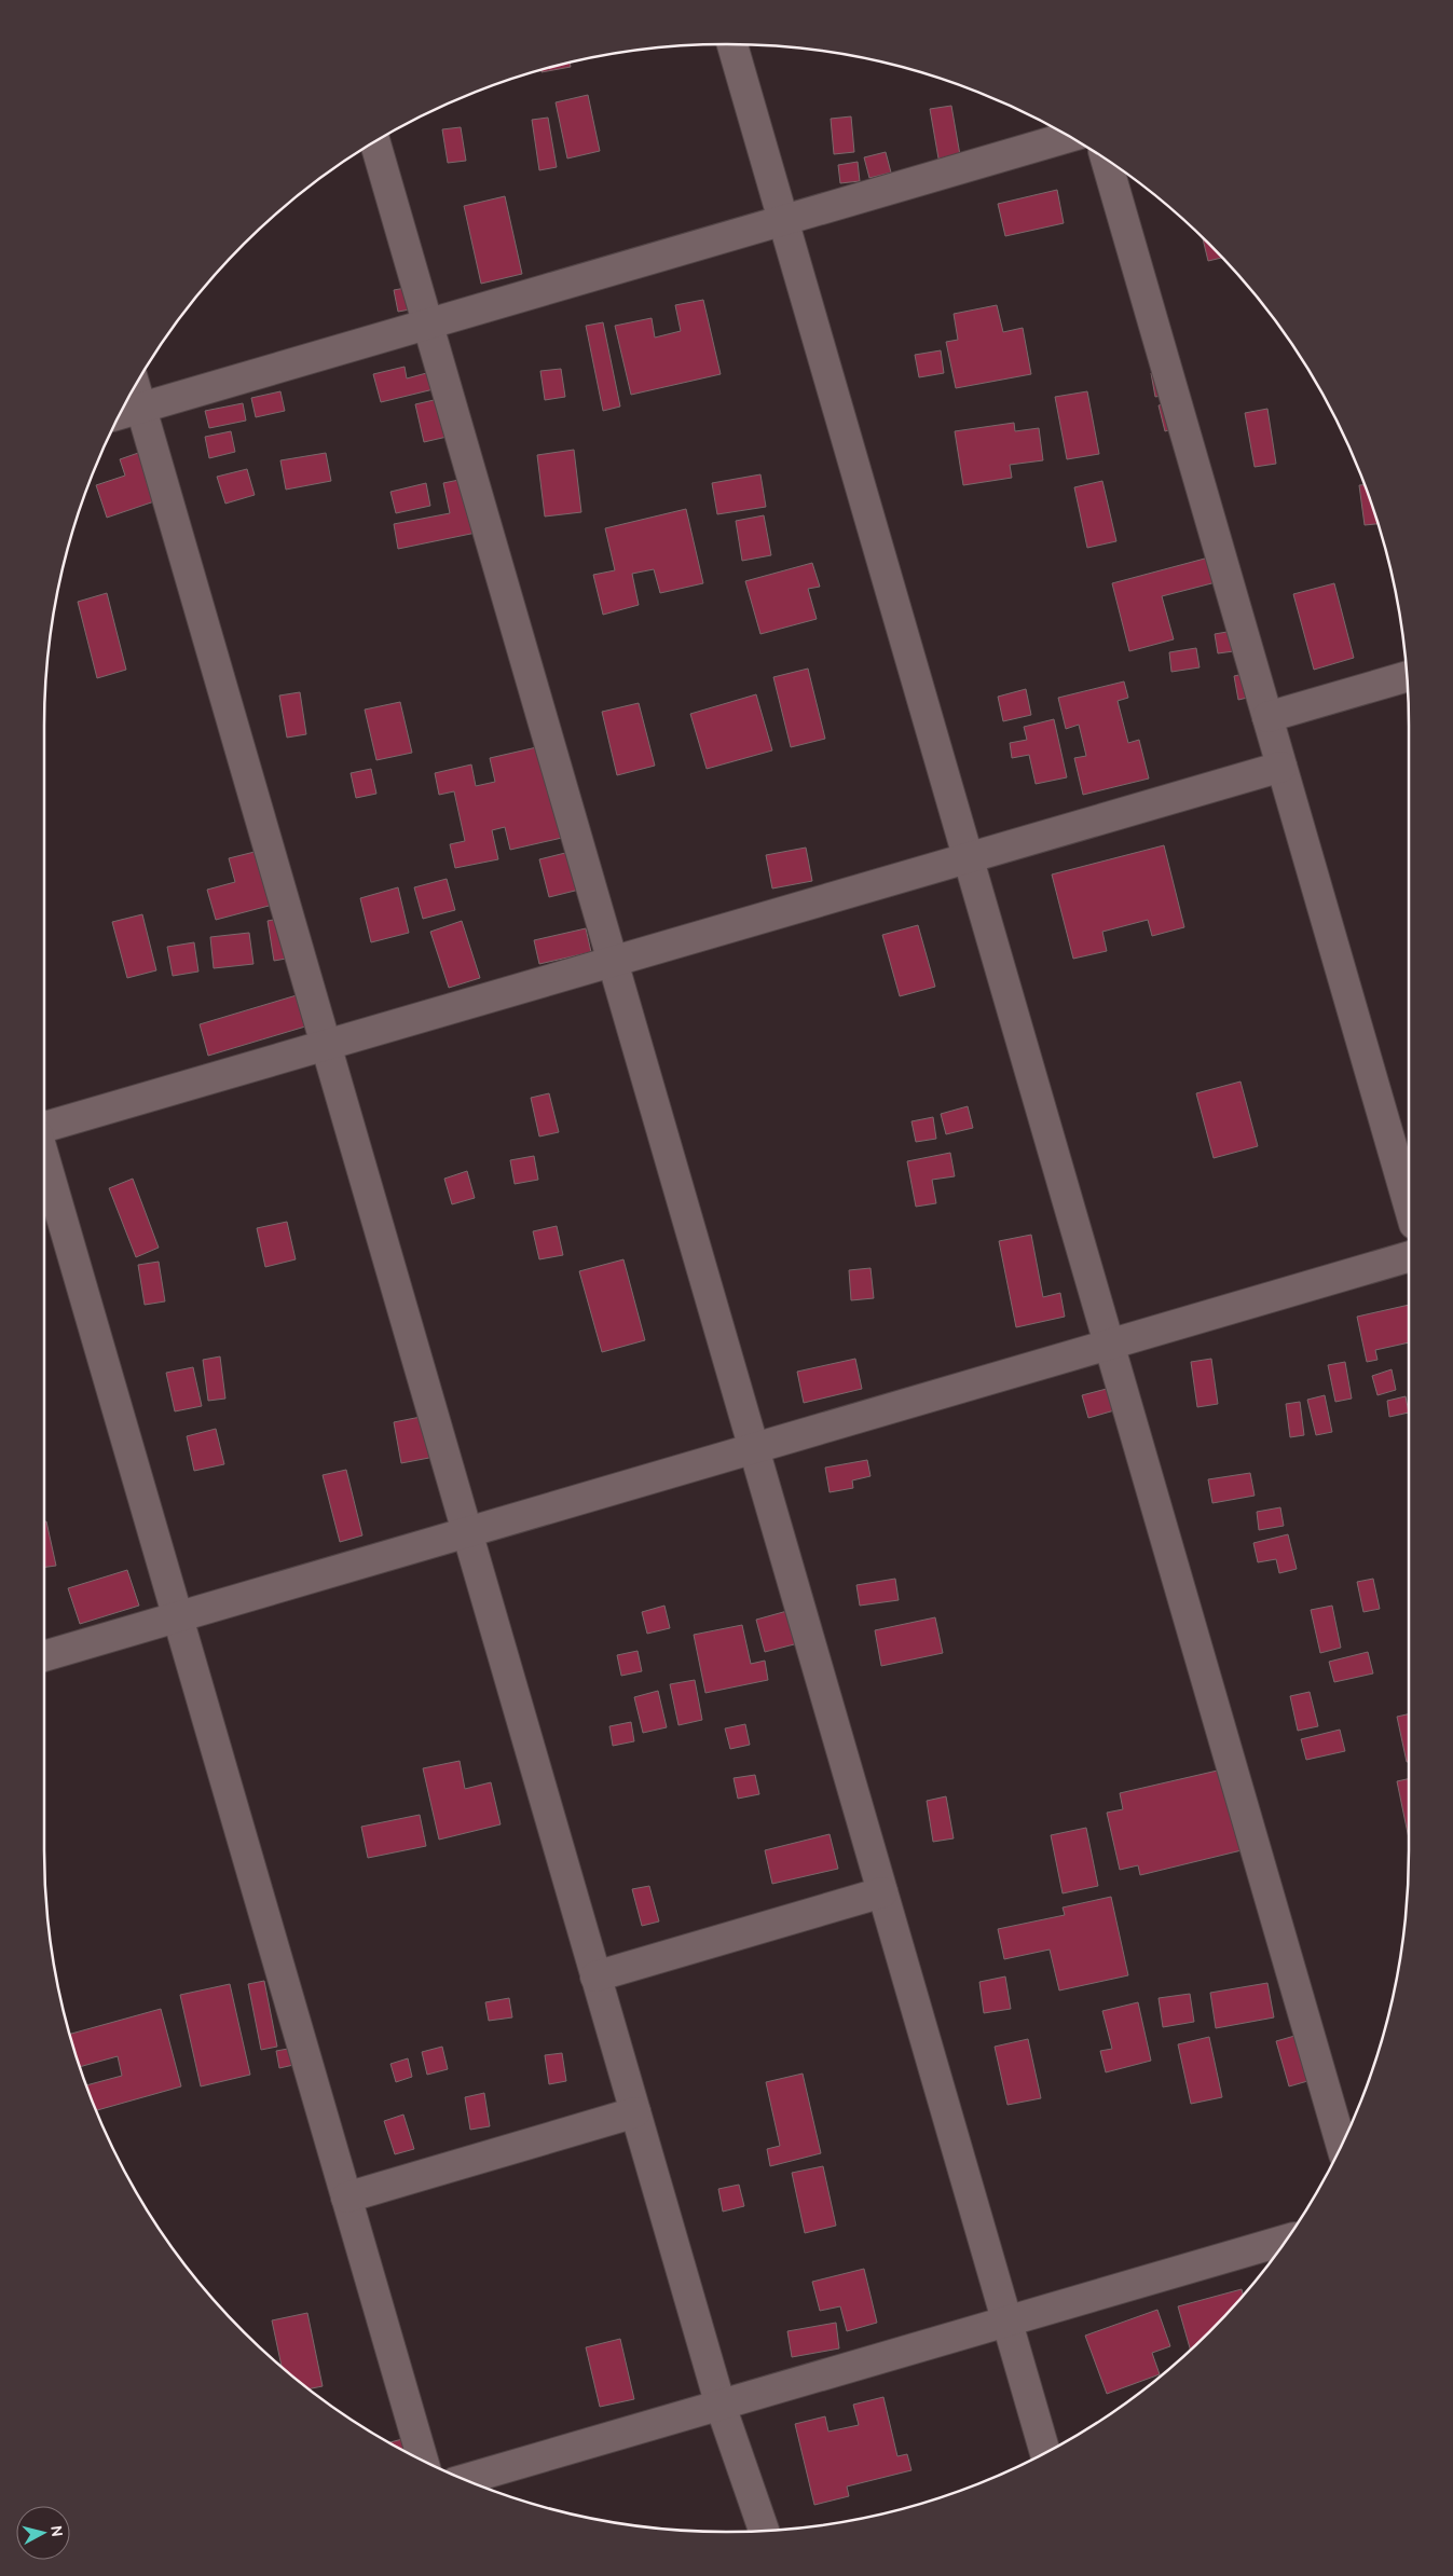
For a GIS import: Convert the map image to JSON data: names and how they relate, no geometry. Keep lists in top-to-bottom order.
{
  "north": "right"
}
